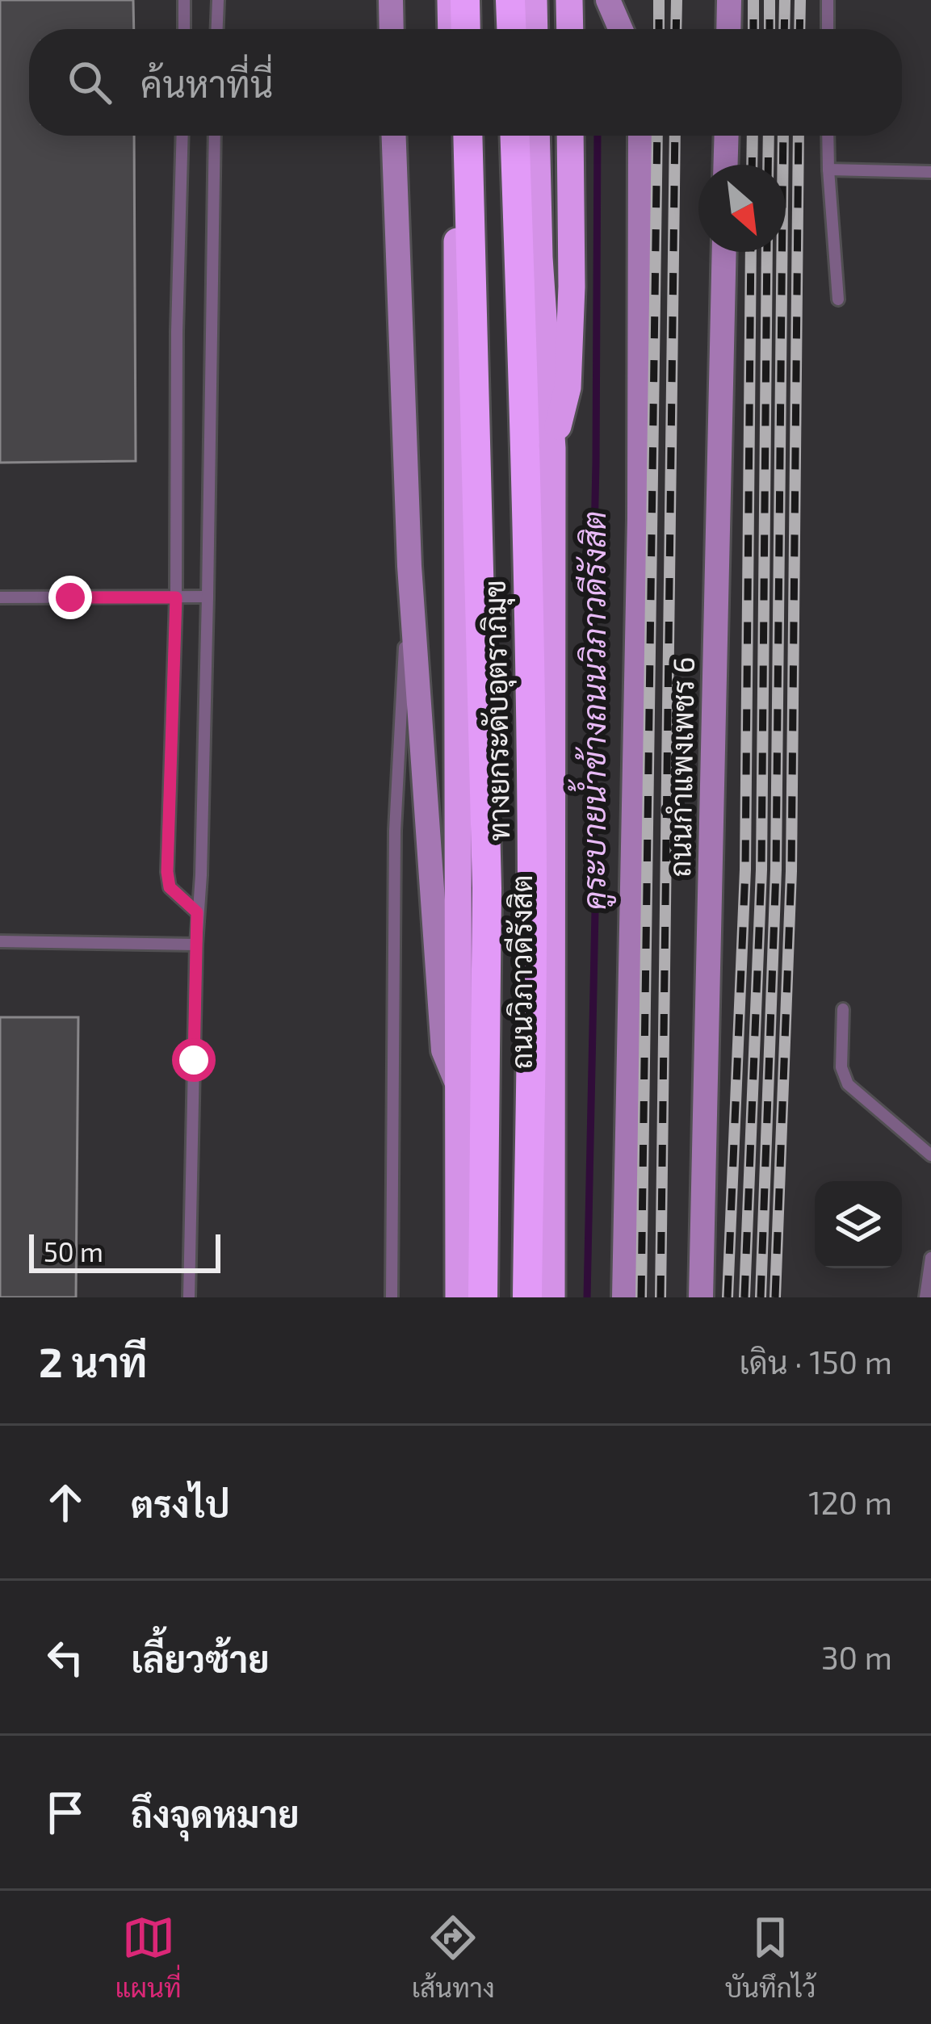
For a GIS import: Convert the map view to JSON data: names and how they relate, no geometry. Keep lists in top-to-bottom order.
{
  "streets": {
    "highway": ["ทางยกระดับอุตราภิมุข", "ถนนวิภาวดีรังสิต"],
    "main road": ["ถนนกำแพงเพชร 6"]
  },
  "water": ["คูระบายน้ำข้างถนนวิภาวดีรังสิต"],
  "scale_bar": "50 m",
  "north": "bottom right",
  "page": {
    "search": "ค้นหาที่นี่",
    "scale": "50 m",
    "heading": ["2 นาที", "เดิน · 150 m"],
    "list": [
      ["ตรงไป", "120 m"],
      ["เลี้ยวซ้าย", "30 m"],
      "ถึงจุดหมาย"
    ],
    "nav": ["แผนที่", "เส้นทาง", "บันทึกไว้"]
  }
}
